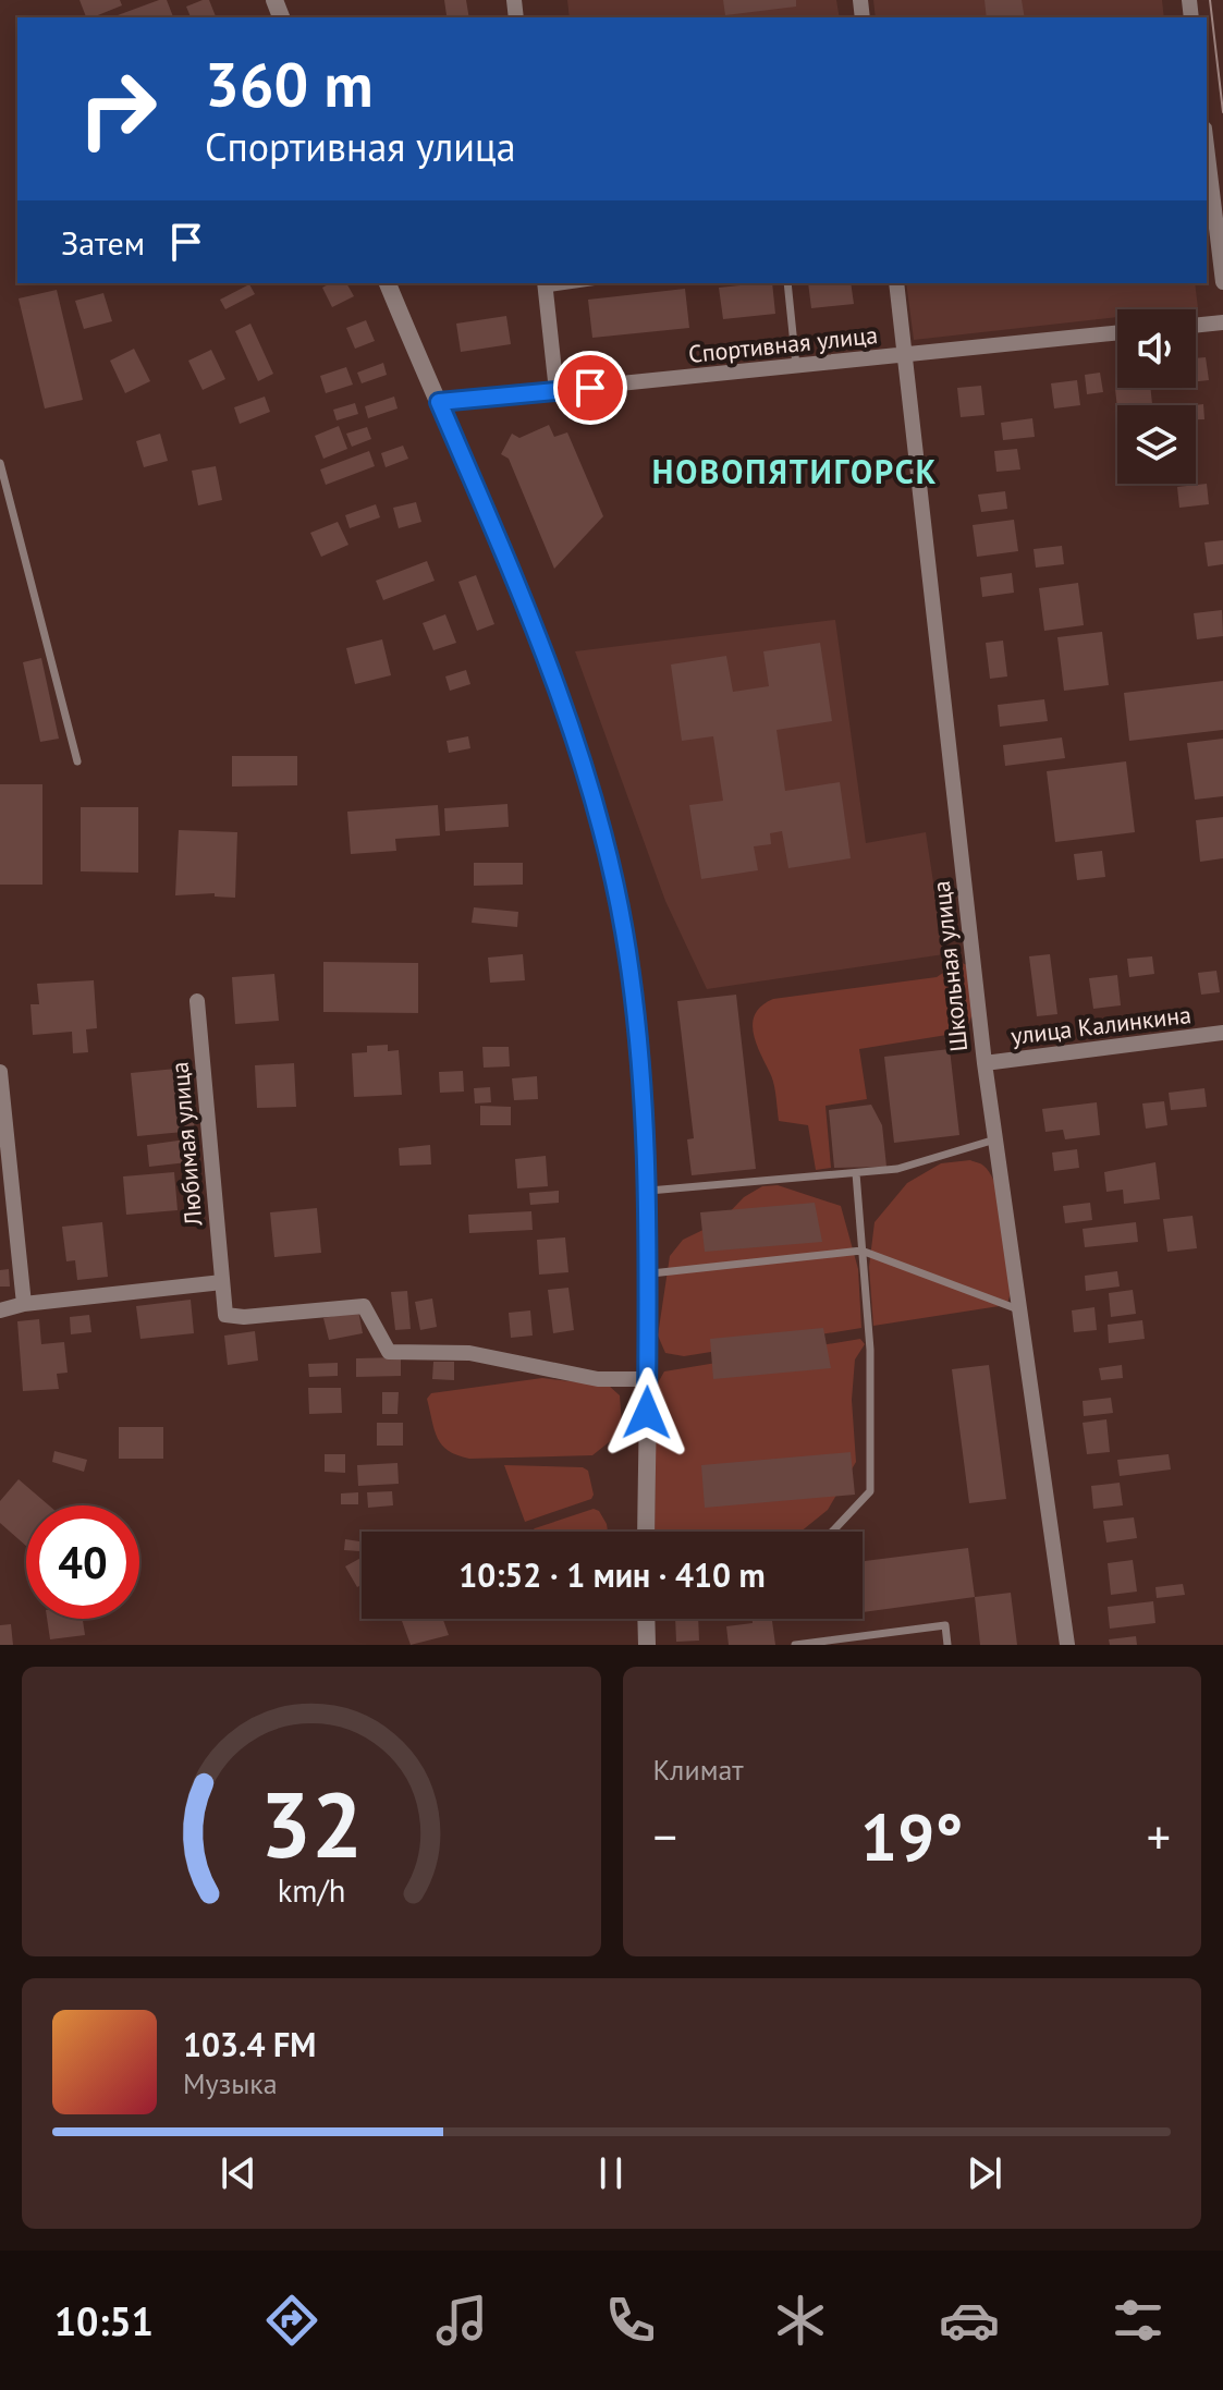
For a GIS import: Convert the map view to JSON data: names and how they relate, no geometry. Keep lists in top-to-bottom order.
{
  "streets": {
    "street": [
      "Спортивная улица",
      "Школьная улица",
      "улица Калинкина",
      "Любимая улица"
    ]
  },
  "crossings": [
    ["Спортивная улица", "Школьная улица"],
    ["Школьная улица", "улица Калинкина"]
  ],
  "districts": ["НОВОПЯТИГОРСК"],
  "page": {
    "turn": ["360 m", "Спортивная улица"],
    "then": "Затем",
    "limit": "40",
    "trip": "10:52 · 1 мин · 410 m",
    "tile": "Климат",
    "heat": ["−", "19°", "+"],
    "song": ["103.4 FM", "Музыка"],
    "tabs": "10:51",
    "gauge": ["32", "km/h"]
  }
}
